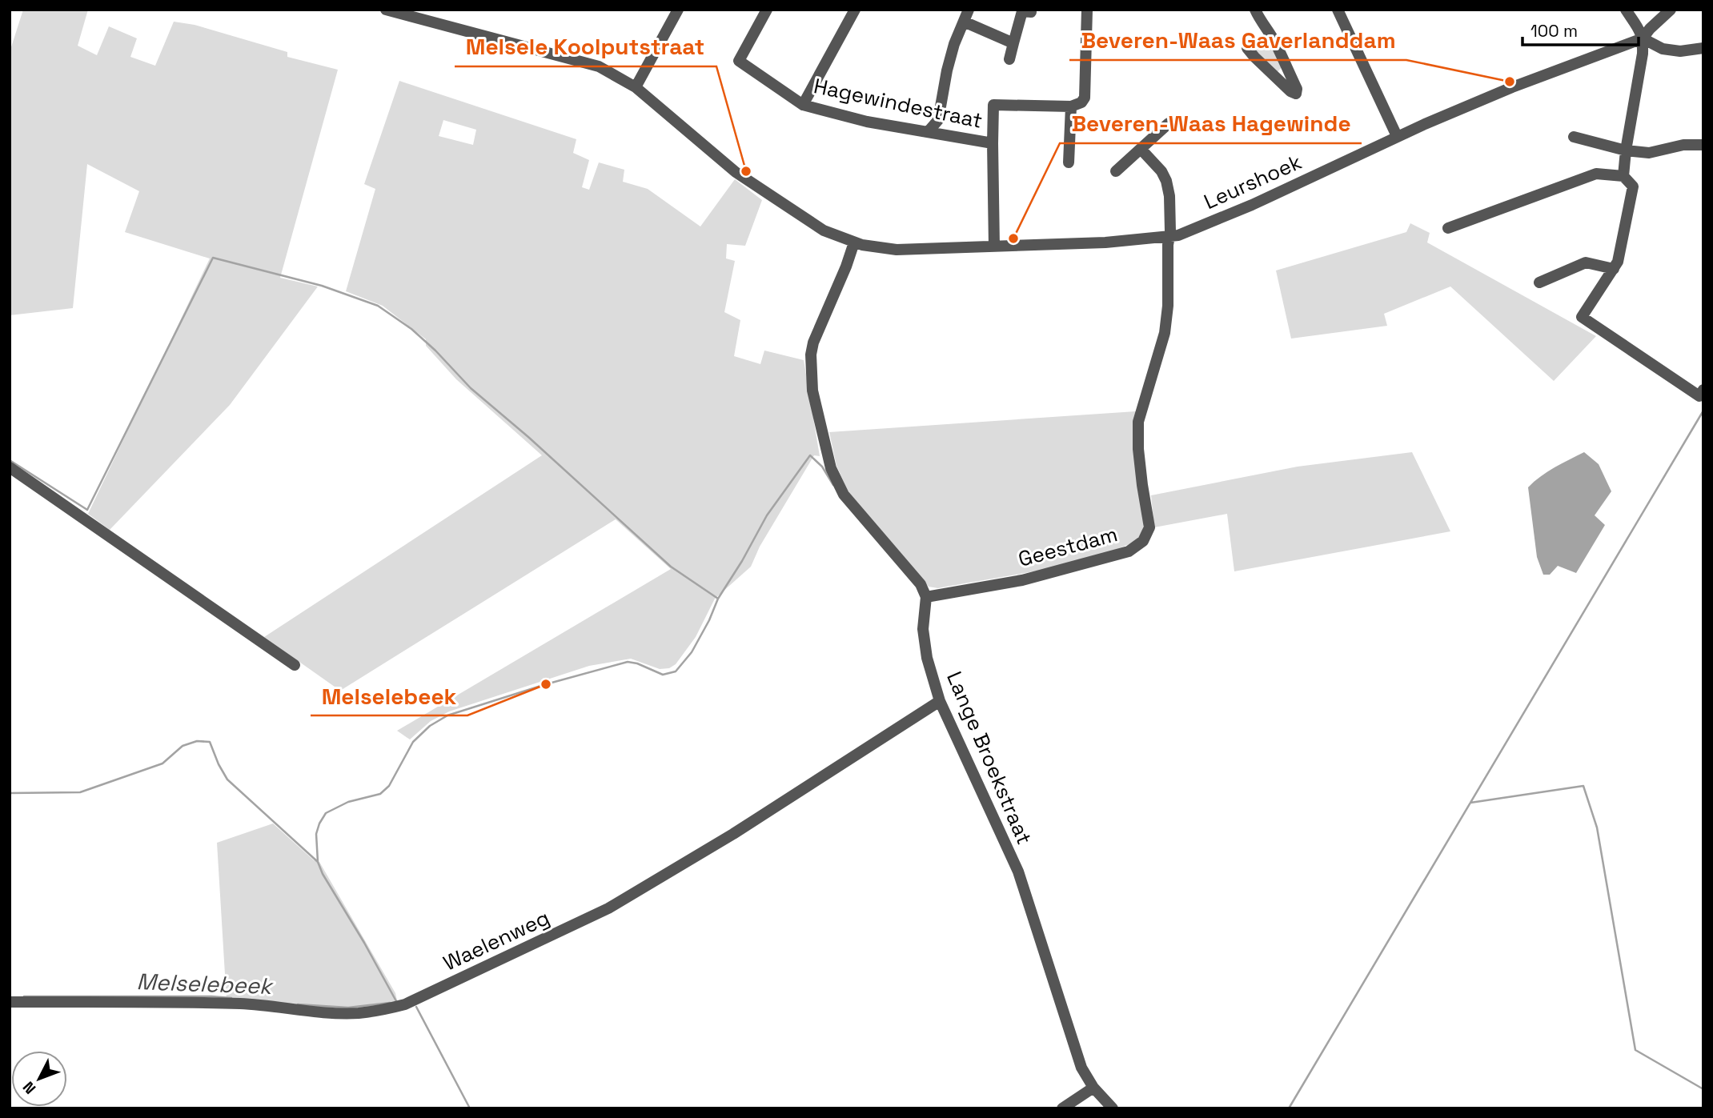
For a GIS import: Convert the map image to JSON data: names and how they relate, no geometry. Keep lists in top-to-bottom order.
{
  "streets": {
    "street": [
      "Hagewindestraat",
      "Leurshoek",
      "Geestdam",
      "Lange Broekstraat",
      "Waelenweg"
    ]
  },
  "crossings": [
    ["Hagewindestraat", "Leurshoek"],
    ["Leurshoek", "Geestdam"],
    ["Geestdam", "Lange Broekstraat"],
    ["Lange Broekstraat", "Waelenweg"]
  ],
  "water": ["Melselebeek"],
  "places": [
    "Beveren-Waas Gaverlanddam",
    "Melsele Koolputstraat",
    "Beveren-Waas Hagewinde",
    "Melselebeek"
  ],
  "scale_bar": "100 m",
  "north": "bottom left"
}
